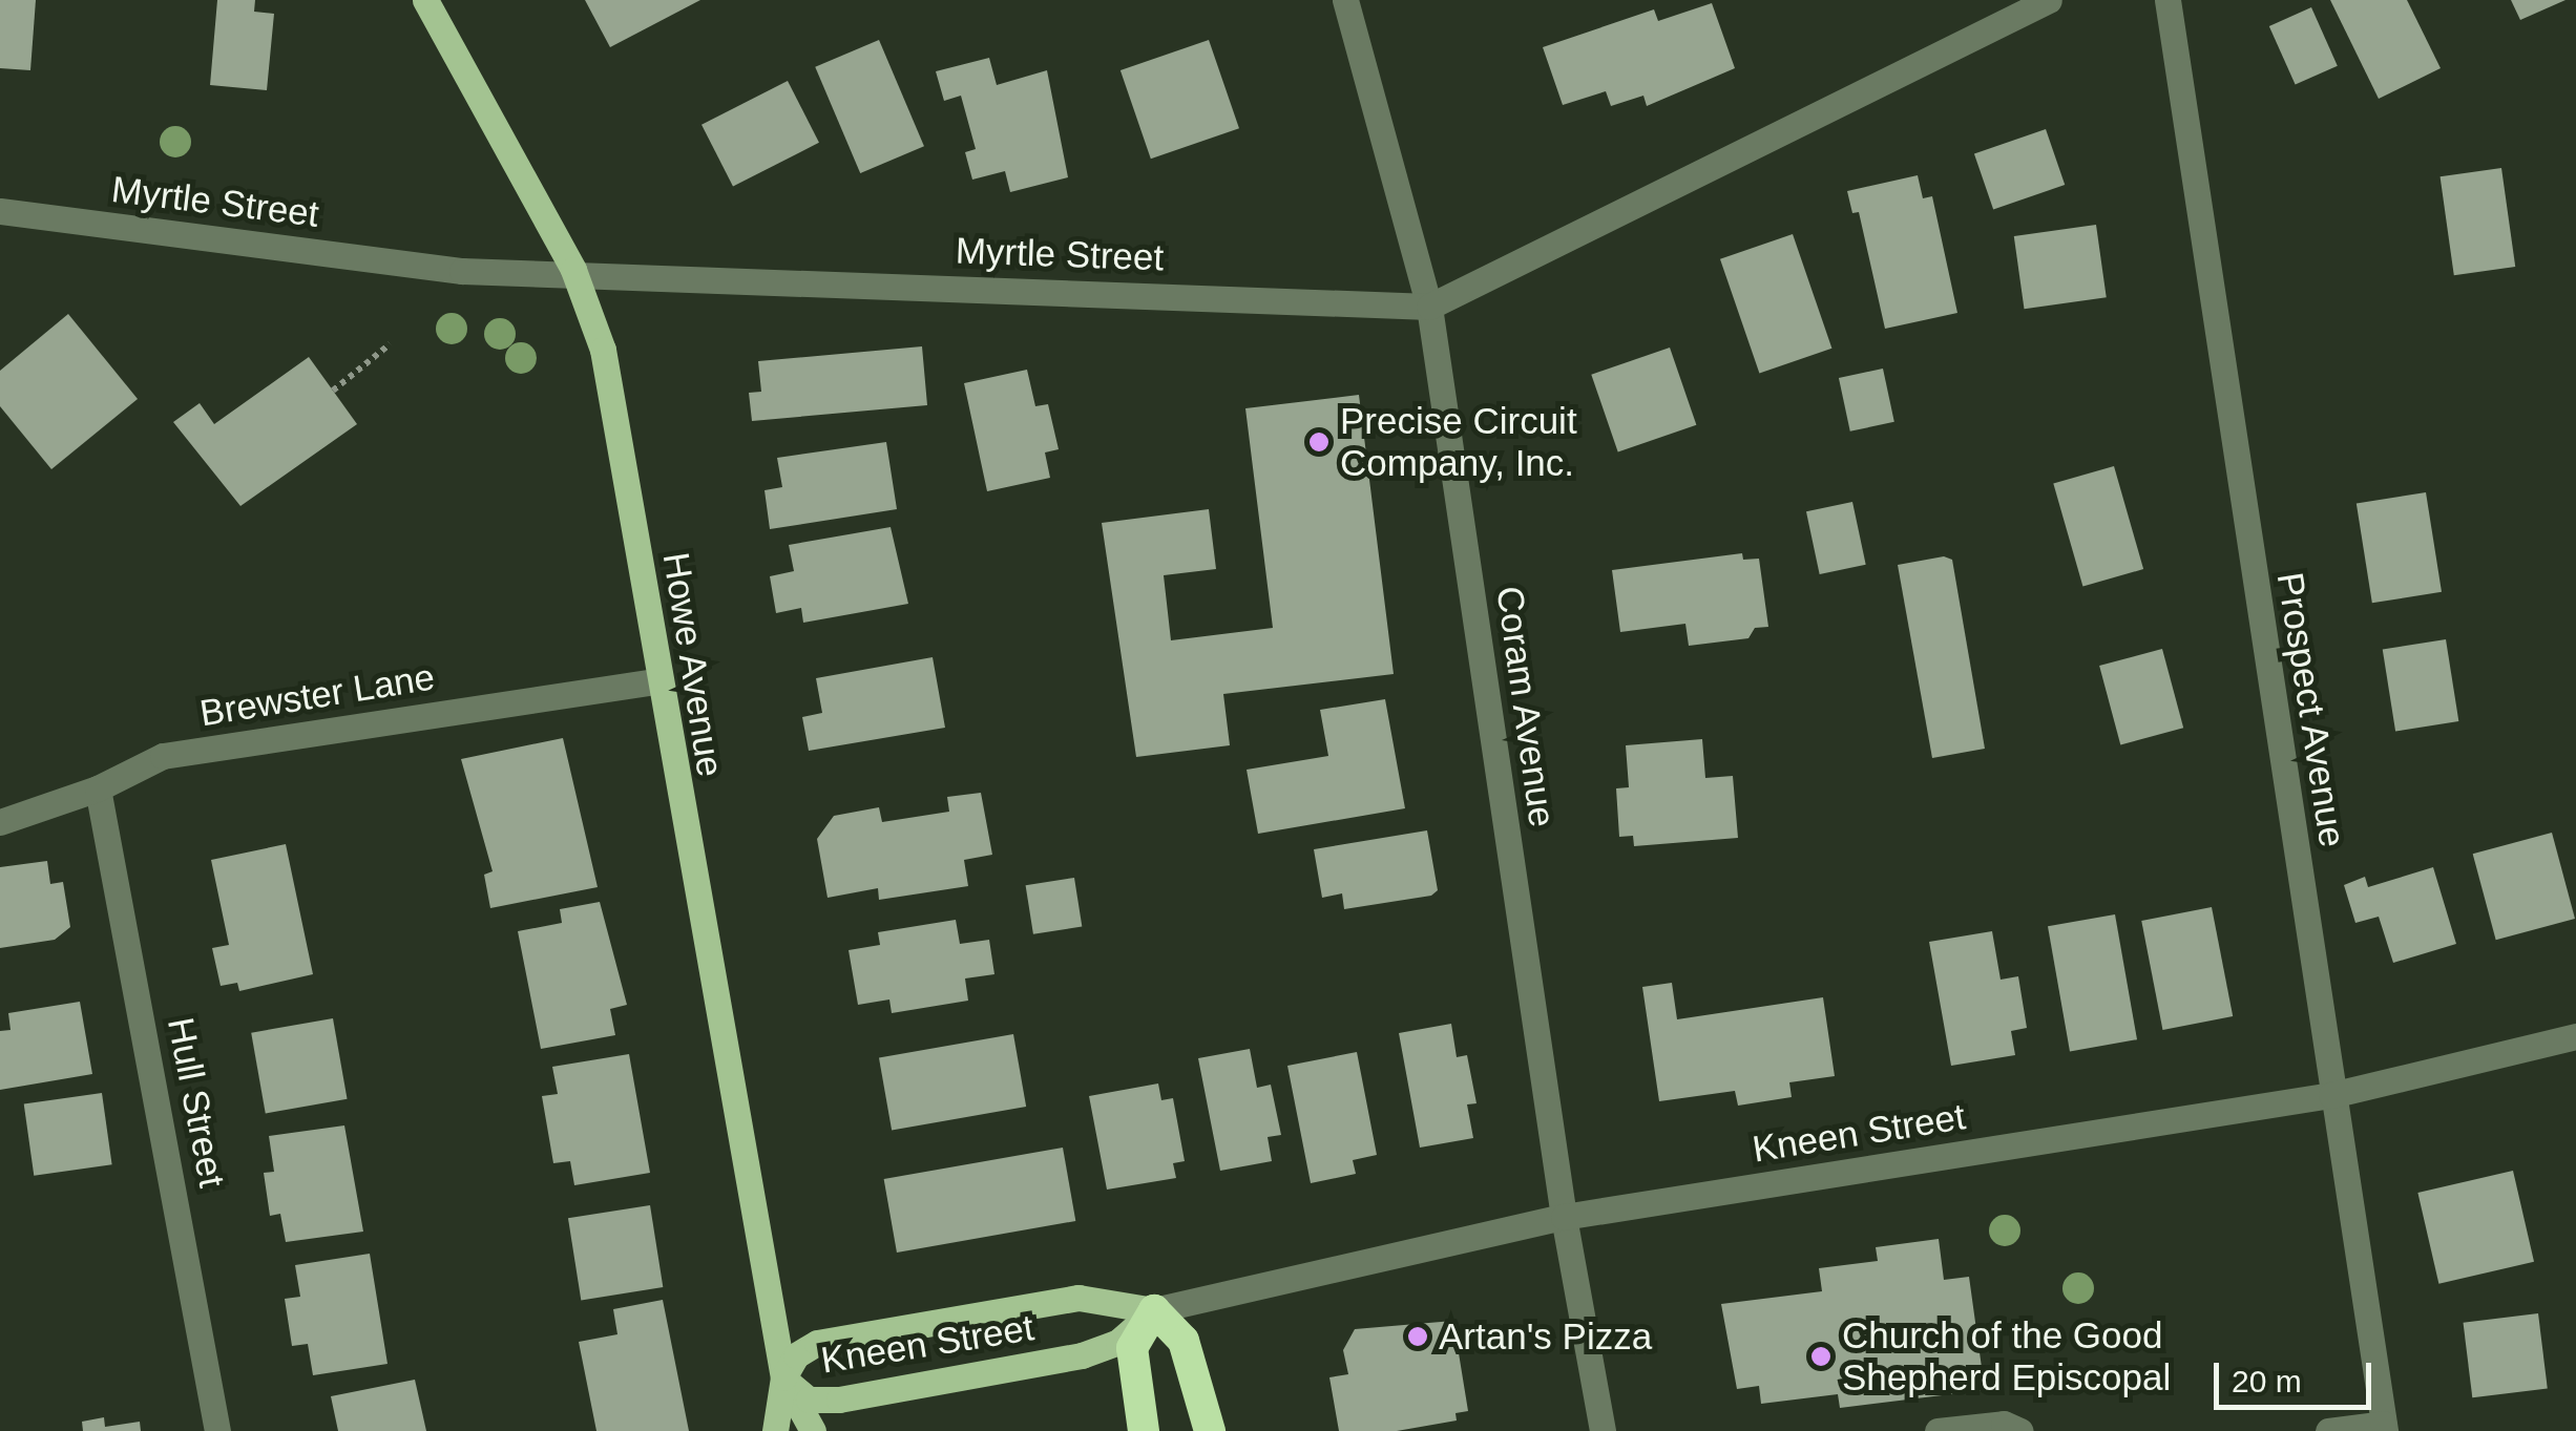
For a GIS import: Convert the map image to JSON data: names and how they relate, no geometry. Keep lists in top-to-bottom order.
{
  "streets": {
    "main road": ["Howe Avenue", "Kneen Street"],
    "street": [
      "Myrtle Street",
      "Brewster Lane",
      "Coram Avenue",
      "Prospect Avenue",
      "Hull Street"
    ]
  },
  "crossings": [
    ["Myrtle Street", "Howe Avenue"],
    ["Myrtle Street", "Coram Avenue"],
    ["Howe Avenue", "Brewster Lane"],
    ["Howe Avenue", "Kneen Street"],
    ["Brewster Lane", "Hull Street"],
    ["Coram Avenue", "Kneen Street"],
    ["Prospect Avenue", "Kneen Street"]
  ],
  "places": ["Precise Circuit Company, Inc.", "Artan's Pizza", "Church of the Good Shepherd Episcopal"],
  "scale_bar": "20 m"
}
